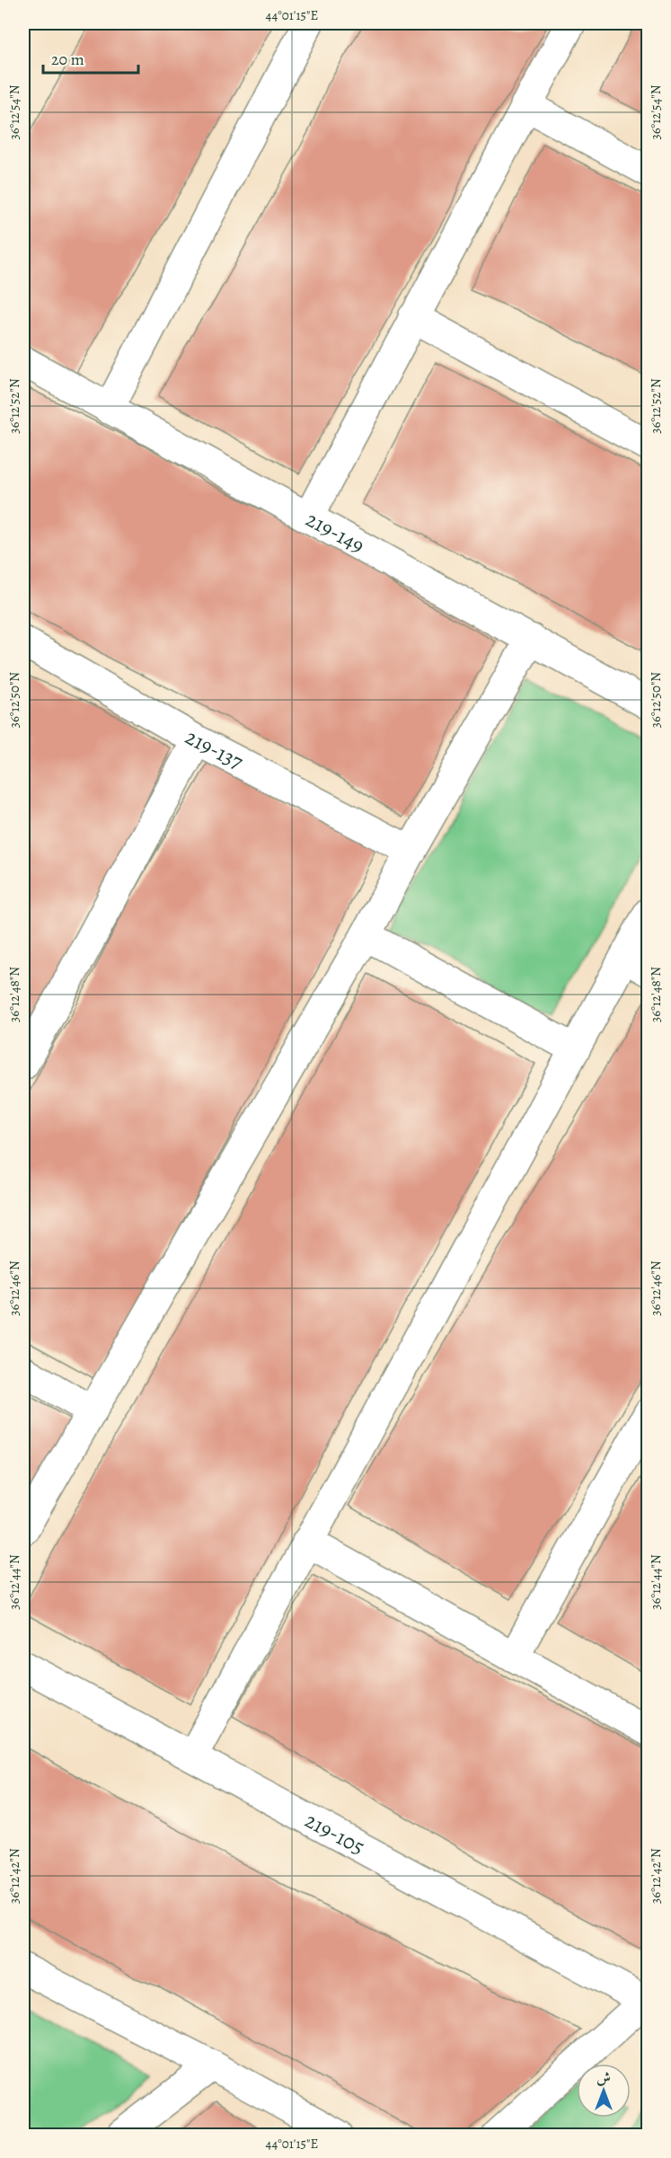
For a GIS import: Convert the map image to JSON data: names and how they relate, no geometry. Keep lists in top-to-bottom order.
{
  "streets": {
    "street": ["219-149", "219-137", "219-105"]
  },
  "scale_bar": "20 m",
  "north": "top",
  "coordinates": [
    "44°01'15\"E",
    "36°12'54\"N",
    "36°12'52\"N",
    "36°12'50\"N",
    "36°12'48\"N",
    "36°12'46\"N",
    "36°12'44\"N",
    "36°12'42\"N"
  ]
}
